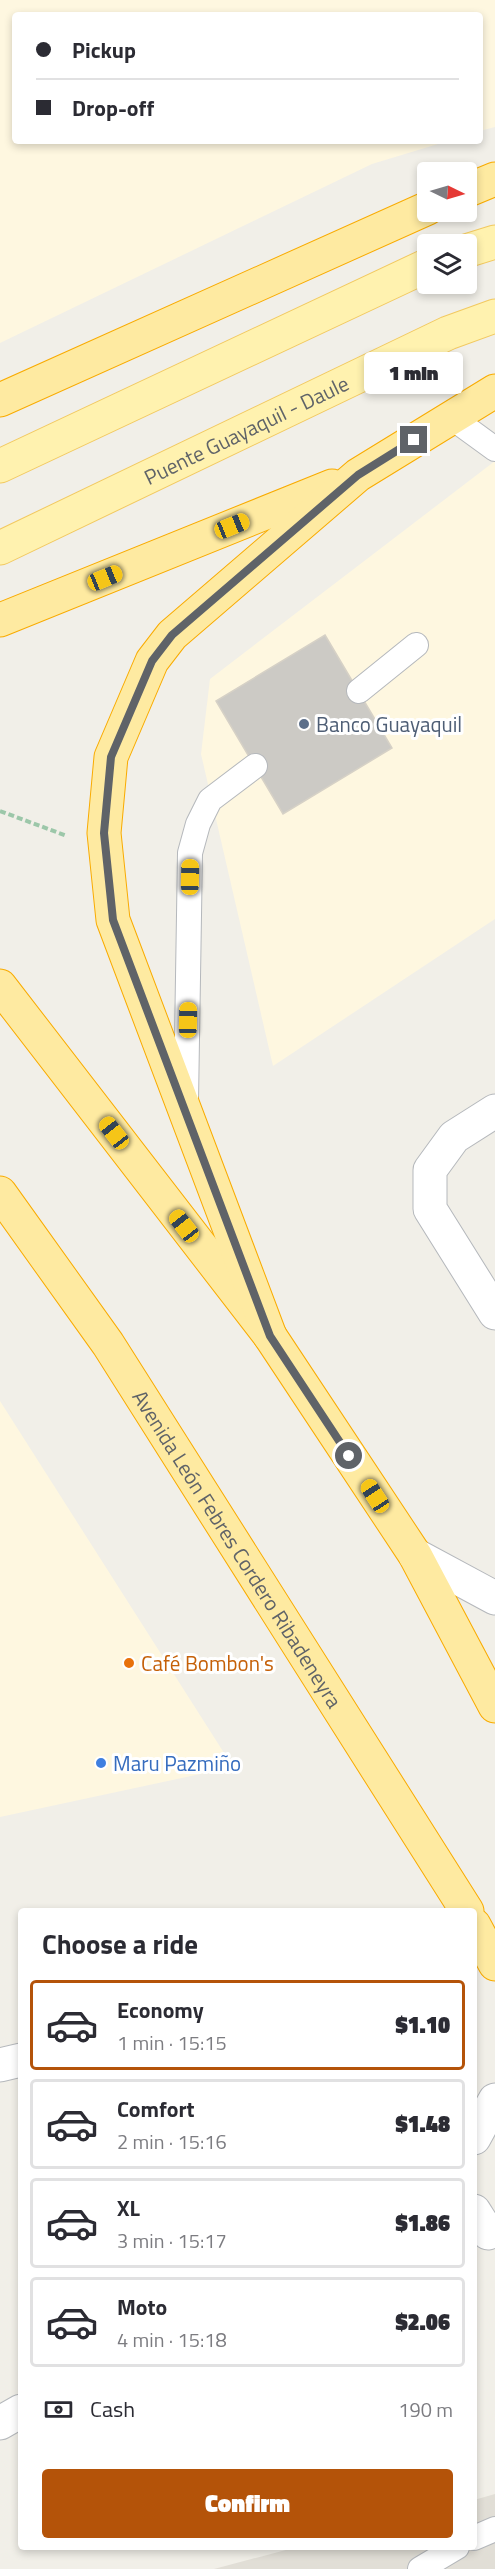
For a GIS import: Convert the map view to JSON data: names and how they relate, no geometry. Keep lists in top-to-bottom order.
{
  "streets": {
    "highway": ["Avenida León Febres Cordero Ribadeneyra"],
    "main road": ["Puente Guayaquil - Daule"]
  },
  "places": ["Banco Guayaquil", "Café Bombon's", "Maru Pazmiño"],
  "north": "right",
  "page": {
    "banner": ["Pickup", "Drop-off"],
    "bubble": "1 min",
    "heading": "Choose a ride",
    "list": [
      {
        "name": "Economy",
        "note": "1 min · 15:15",
        "value": "$1.10"
      },
      {
        "name": "Comfort",
        "note": "2 min · 15:16",
        "value": "$1.48"
      },
      {
        "name": "XL",
        "note": "3 min · 15:17",
        "value": "$1.86"
      },
      {
        "name": "Moto",
        "note": "4 min · 15:18",
        "value": "$2.06"
      }
    ],
    "pay": ["Cash", "190 m"],
    "buttons": "Confirm"
  }
}
